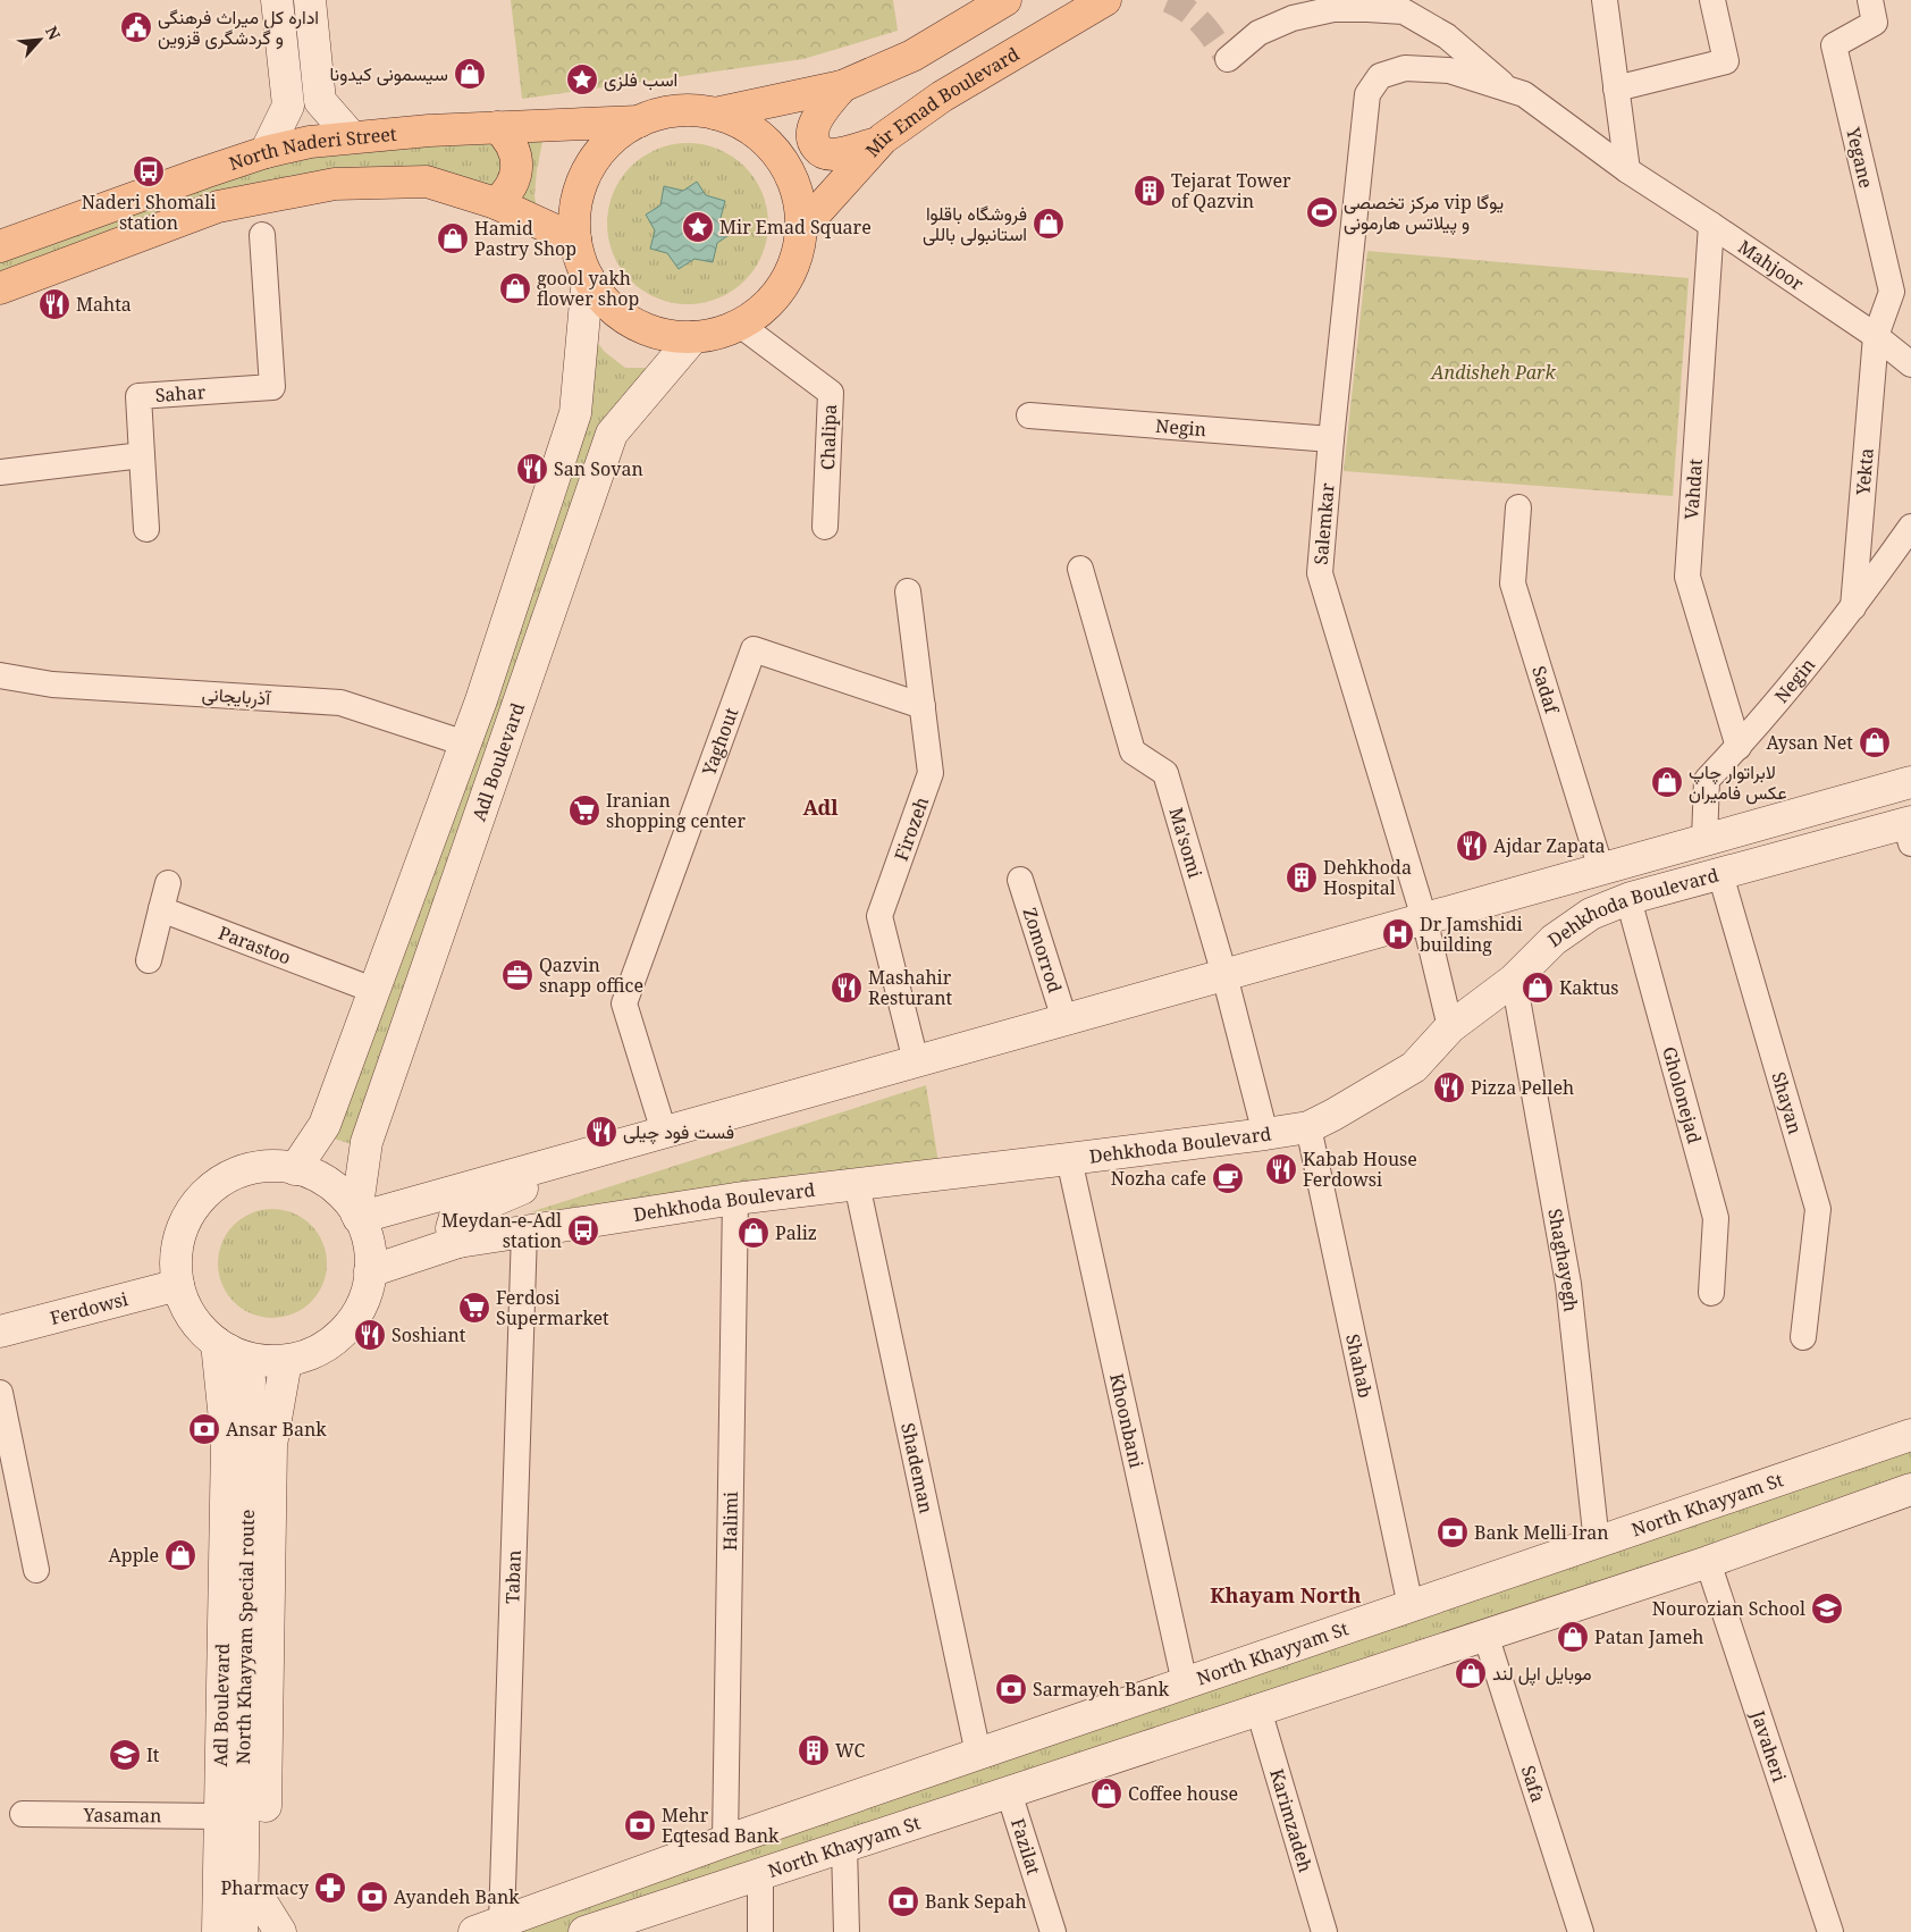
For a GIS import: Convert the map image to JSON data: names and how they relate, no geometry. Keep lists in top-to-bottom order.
{
  "streets": {
    "main road": [
      "Mir Emad Boulevard",
      "North Naderi Street",
      "Adl Boulevard",
      "Dehkhoda Boulevard",
      "Ferdowsi",
      "North Khayyam St",
      "North Khayyam Special route"
    ],
    "street": [
      "Yegane",
      "Mahjoor",
      "Sahar",
      "Negin",
      "Chalipa",
      "Yekta",
      "Vahdat",
      "Salemkar",
      "Sadaf",
      "آذربایجانی",
      "Yaghout",
      "Firozeh",
      "Ma'somi",
      "Parastoo",
      "Zomorrod",
      "Gholonejad",
      "Shayan",
      "Shaghayegh",
      "Shahab",
      "Khoonbani",
      "Shademan",
      "Halimi",
      "Taban",
      "Javaheri",
      "Safa",
      "Yasaman",
      "Karimzadeh",
      "Fazilat"
    ]
  },
  "crossings": [
    ["Yegane", "Mahjoor"],
    ["Yegane", "Yekta"],
    ["Mahjoor", "Yekta"],
    ["Mahjoor", "Vahdat"],
    ["Mahjoor", "Salemkar"],
    ["Negin", "Yekta"],
    ["Negin", "Vahdat"],
    ["Negin", "Salemkar"],
    ["Negin", "Dehkhoda Boulevard"],
    ["Salemkar", "Dehkhoda Boulevard"],
    ["Sadaf", "Dehkhoda Boulevard"],
    ["آذربایجانی", "Adl Boulevard"],
    ["Yaghout", "Firozeh"],
    ["Yaghout", "Dehkhoda Boulevard"],
    ["Adl Boulevard", "Dehkhoda Boulevard"],
    ["Adl Boulevard", "Parastoo"],
    ["Adl Boulevard", "Ferdowsi"],
    ["Adl Boulevard", "North Khayyam Special route"],
    ["Adl Boulevard", "Yasaman"],
    ["Firozeh", "Dehkhoda Boulevard"],
    ["Ma'somi", "Dehkhoda Boulevard"],
    ["Dehkhoda Boulevard", "Zomorrod"],
    ["Dehkhoda Boulevard", "Gholonejad"],
    ["Dehkhoda Boulevard", "Shayan"],
    ["Dehkhoda Boulevard", "Shaghayegh"],
    ["Dehkhoda Boulevard", "Ferdowsi"],
    ["Dehkhoda Boulevard", "Shahab"],
    ["Dehkhoda Boulevard", "Khoonbani"],
    ["Dehkhoda Boulevard", "Shademan"],
    ["Dehkhoda Boulevard", "Halimi"],
    ["Dehkhoda Boulevard", "Taban"],
    ["Dehkhoda Boulevard", "North Khayyam Special route"],
    ["Shaghayegh", "North Khayyam St"],
    ["Ferdowsi", "North Khayyam Special route"],
    ["Shahab", "North Khayyam St"],
    ["Khoonbani", "North Khayyam St"],
    ["Shademan", "North Khayyam St"],
    ["North Khayyam St", "Halimi"],
    ["North Khayyam St", "Taban"],
    ["North Khayyam St", "Javaheri"],
    ["North Khayyam St", "Safa"],
    ["North Khayyam St", "Karimzadeh"],
    ["North Khayyam St", "Fazilat"]
  ],
  "districts": ["Adl", "Khayam North"],
  "parks": ["Andisheh Park"],
  "places": {
    "public building": ["اداره کل میراث فرهنگی و گردشگری قزوین"],
    "shop": [
      "سیسمونی کیدونا",
      "فروشگاه باقلوا استانبولی باللی",
      "Hamid Pastry Shop",
      "goool yakh flower shop",
      "Aysan Net",
      "لابراتوار چاپ عکس فامیران",
      "Kaktus",
      "Paliz",
      "Apple",
      "Patan Jameh",
      "موبایل اپل لند",
      "Coffee house"
    ],
    "place": ["اسب فلزی", "Mir Emad Square"],
    "bus stop": ["Naderi Shomali station", "Meydan-e-Adl station"],
    "building": ["Tejarat Tower of Qazvin", "Dehkhoda Hospital", "WC"],
    "sports": ["مرکز تخصصی vip یوگا و پیلاتس هارمونی"],
    "restaurant": [
      "Mahta",
      "San Sovan",
      "Ajdar Zapata",
      "Mashahir Resturant",
      "Pizza Pelleh",
      "فست فود چیلی",
      "Kabab House Ferdowsi",
      "Soshiant"
    ],
    "supermarket": ["Iranian shopping center", "Ferdosi Supermarket"],
    "hospital": ["Dr Jamshidi building"],
    "office": ["Qazvin snapp office"],
    "cafe": ["Nozha cafe"],
    "bank": [
      "Ansar Bank",
      "Bank Melli Iran",
      "Sarmayeh Bank",
      "Mehr Eqtesad Bank",
      "Ayandeh Bank",
      "Bank Sepah"
    ],
    "school or university": ["Nourozian School", "It"],
    "pharmacy": ["Pharmacy"]
  },
  "north": "top right"
}
